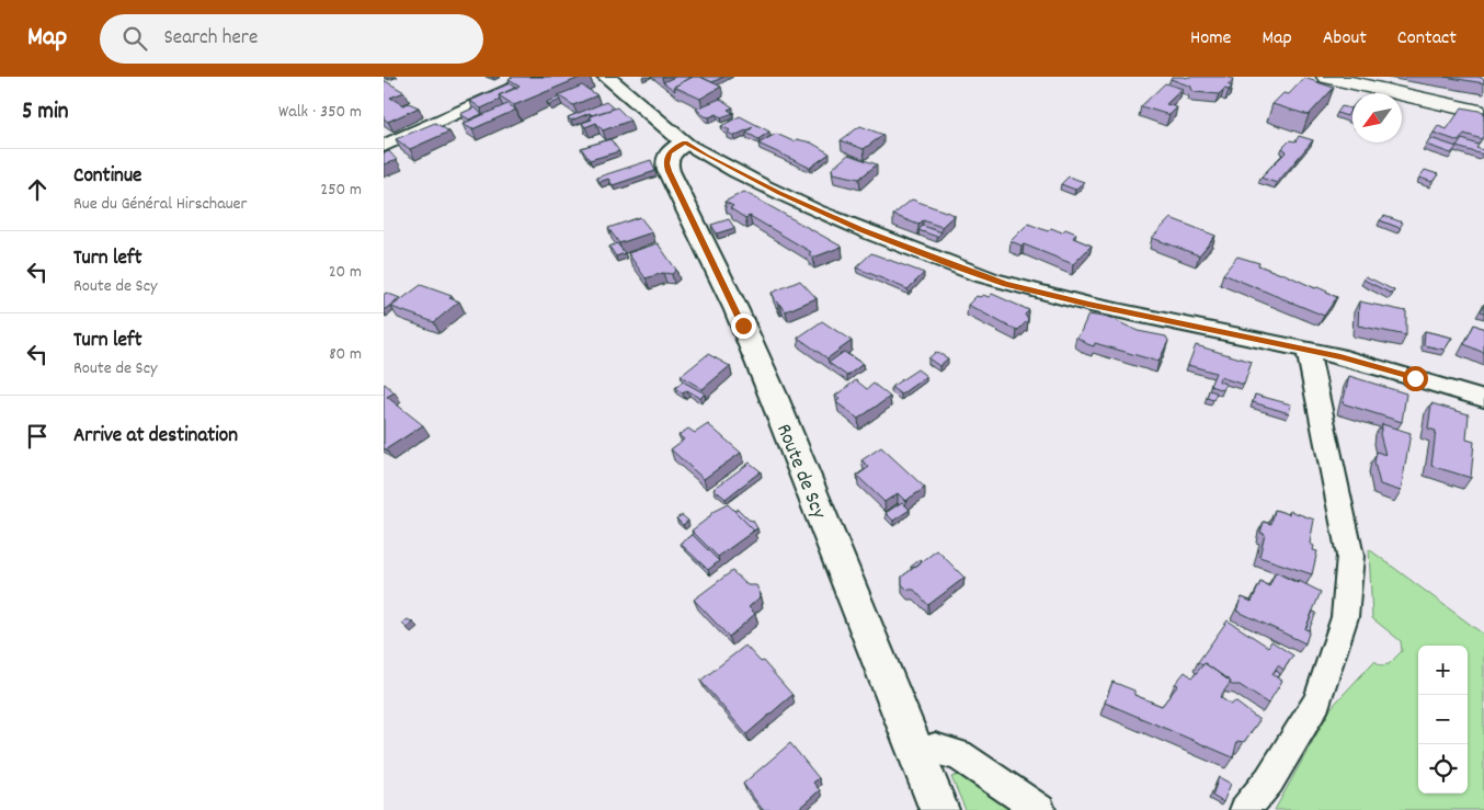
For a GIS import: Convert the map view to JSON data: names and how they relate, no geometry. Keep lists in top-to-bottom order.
{
  "streets": {
    "street": ["Route de Scy"]
  },
  "north": "bottom left",
  "page": {
    "header": "Map",
    "search": "Search here",
    "nav": [
      "Home",
      "Map",
      "About",
      "Contact"
    ],
    "heading": ["5 min", "Walk · 350 m"],
    "list": [
      ["Continue", "Rue du Général Hirschauer", "250 m"],
      ["Turn left", "Route de Scy", "20 m"],
      ["Turn left", "Route de Scy", "80 m"],
      "Arrive at destination"
    ],
    "map_buttons": ["+", "−"]
  }
}
